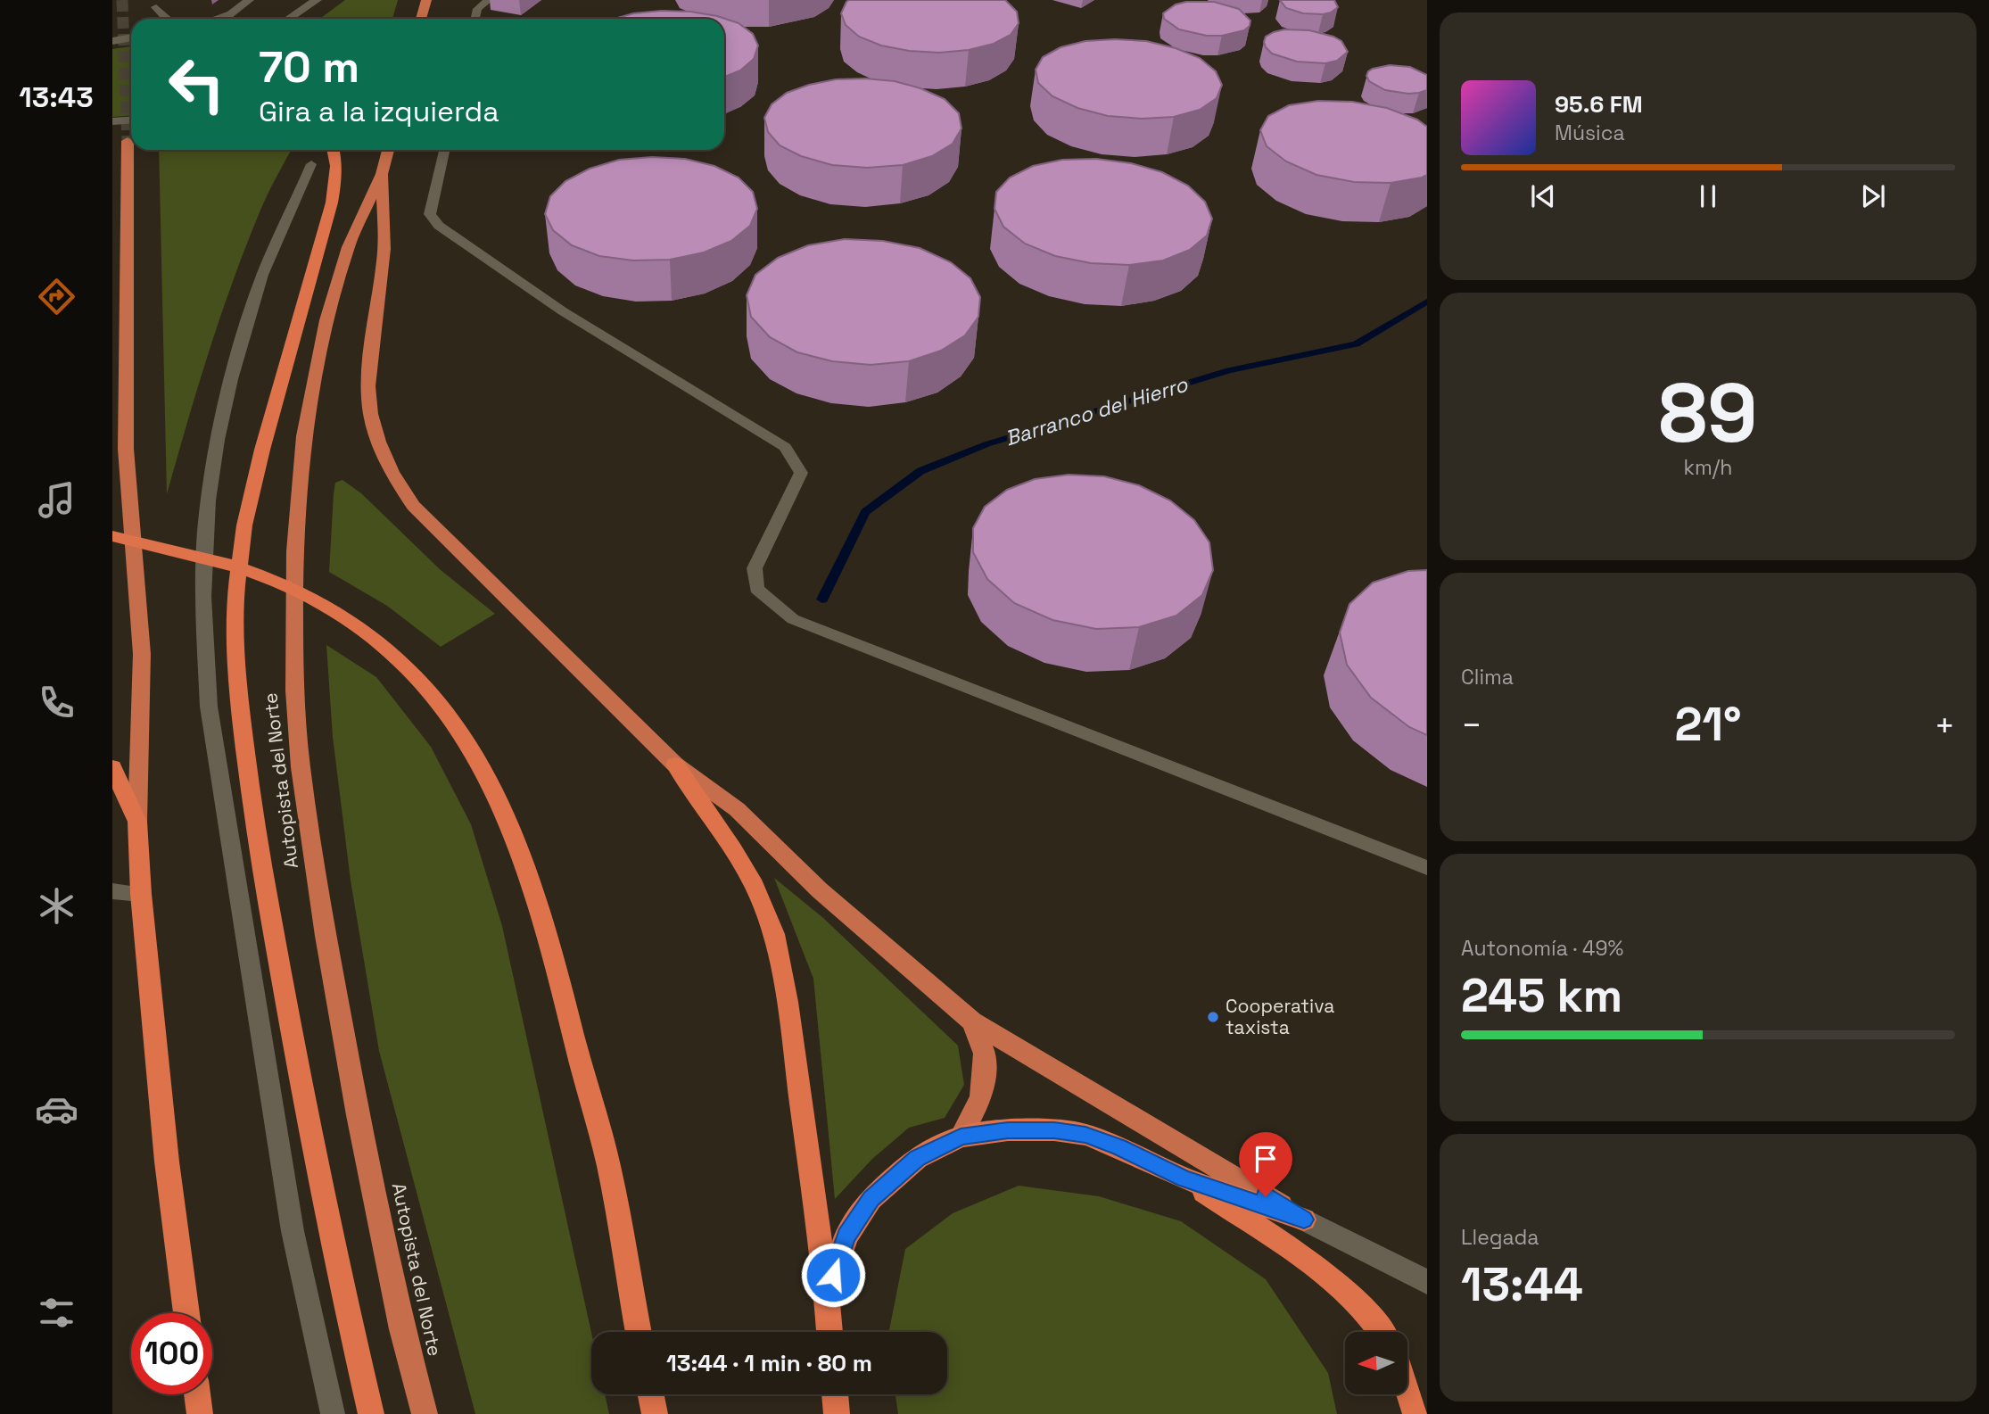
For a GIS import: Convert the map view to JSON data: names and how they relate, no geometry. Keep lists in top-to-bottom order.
{
  "streets": {
    "highway": ["Autopista del Norte"]
  },
  "water": ["Barranco del Hierro"],
  "places": ["Cooperativa taxista"],
  "north": "left",
  "page": {
    "tabs": "13:43",
    "turn": ["70 m", "Gira a la izquierda"],
    "song": ["95.6 FM", "Música"],
    "tile": [
      ["89", "km/h"],
      "Clima",
      ["Autonomía · 49%", "245 km"],
      ["Llegada", "13:44"]
    ],
    "heat": ["−", "21°", "+"],
    "limit": "100",
    "trip": "13:44 · 1 min · 80 m"
  }
}
